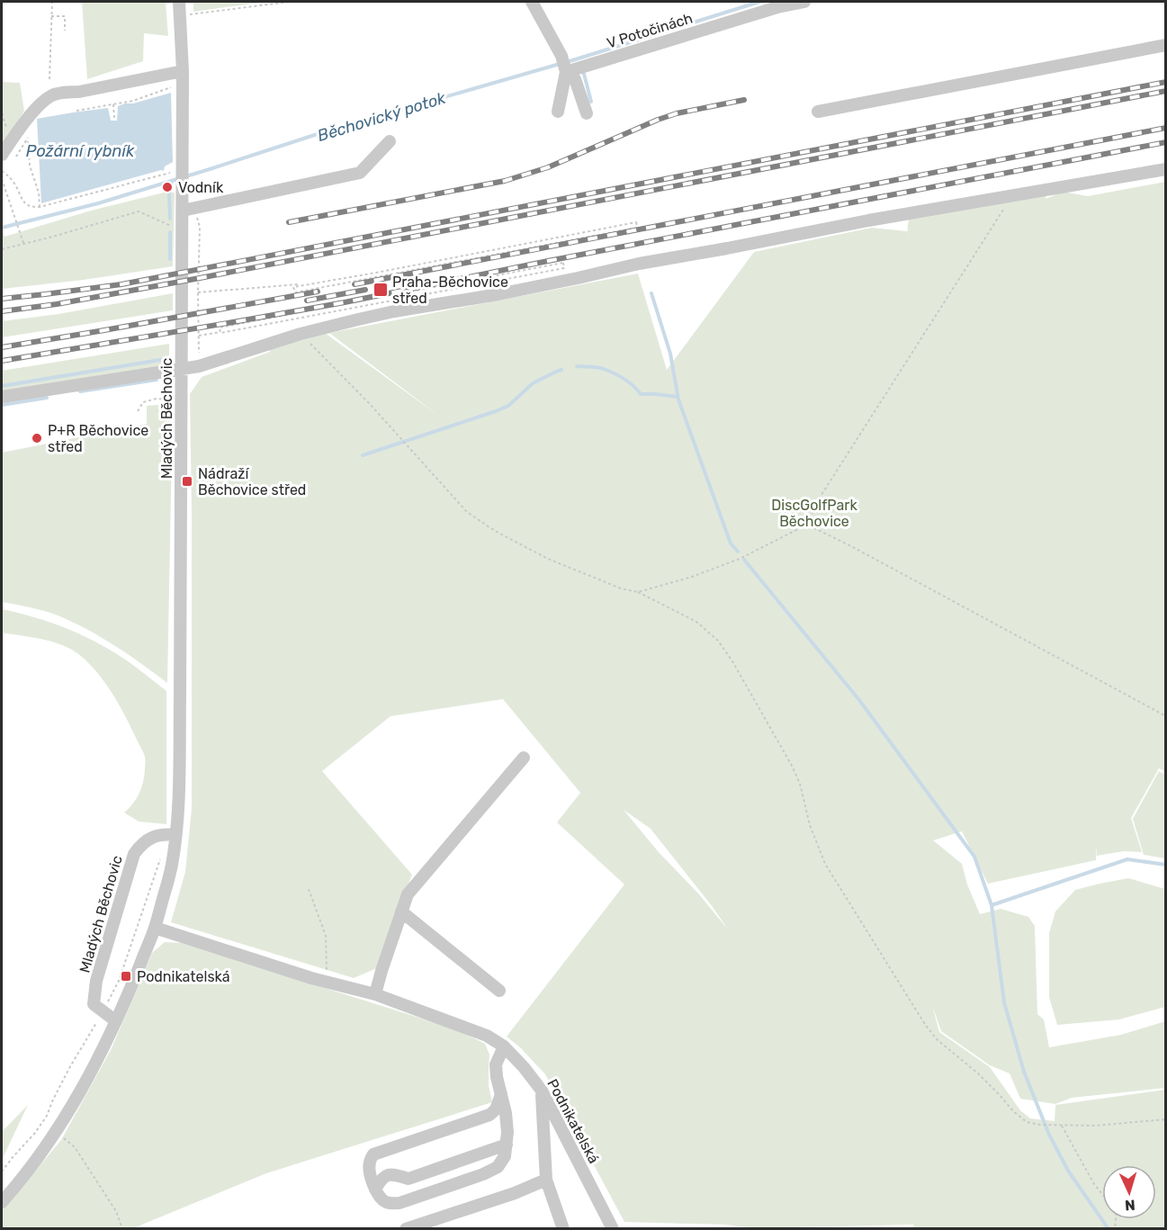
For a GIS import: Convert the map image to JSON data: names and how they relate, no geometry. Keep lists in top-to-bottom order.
{
  "streets": {
    "street": ["V Potočinách", "Mladých Běchovic", "Podnikatelská"]
  },
  "crossings": [
    ["Mladých Běchovic", "Podnikatelská"]
  ],
  "water": ["Běchovický potok", "Požární rybník"],
  "parks": ["DiscGolfPark Běchovice"],
  "places": {
    "other": ["Vodník", "P+R Běchovice střed"],
    "transit": ["Praha-Běchovice střed", "Nádraží Běchovice střed", "Podnikatelská"]
  },
  "north": "bottom"
}
